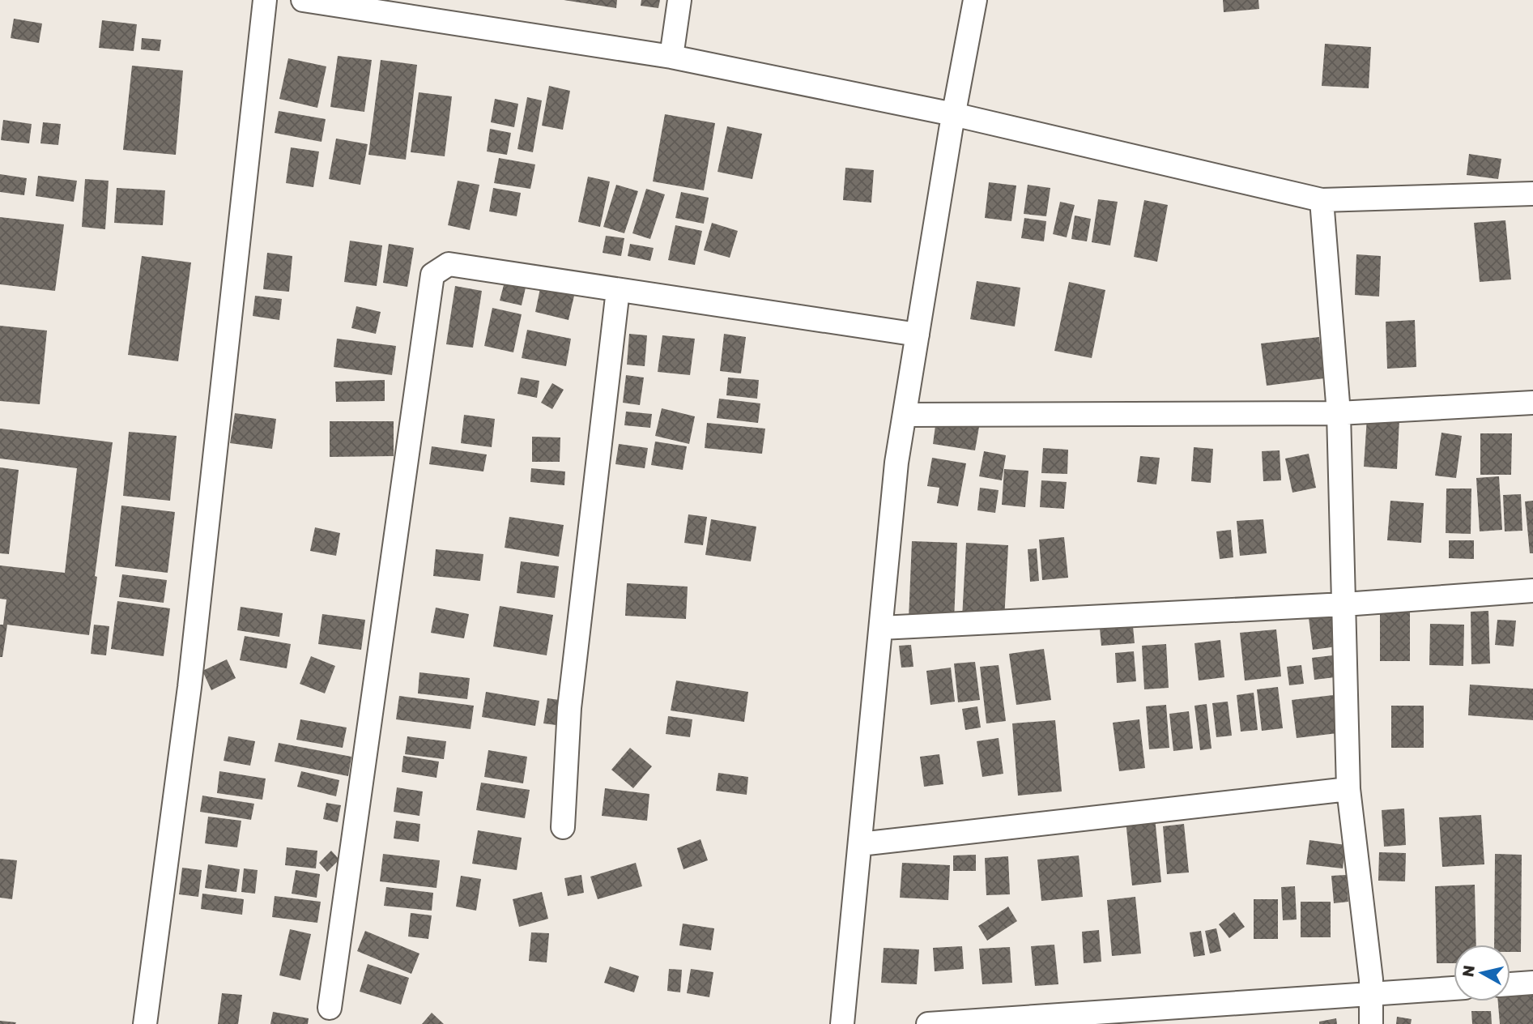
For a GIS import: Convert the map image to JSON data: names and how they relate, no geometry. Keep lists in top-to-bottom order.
{
  "north": "left"
}
